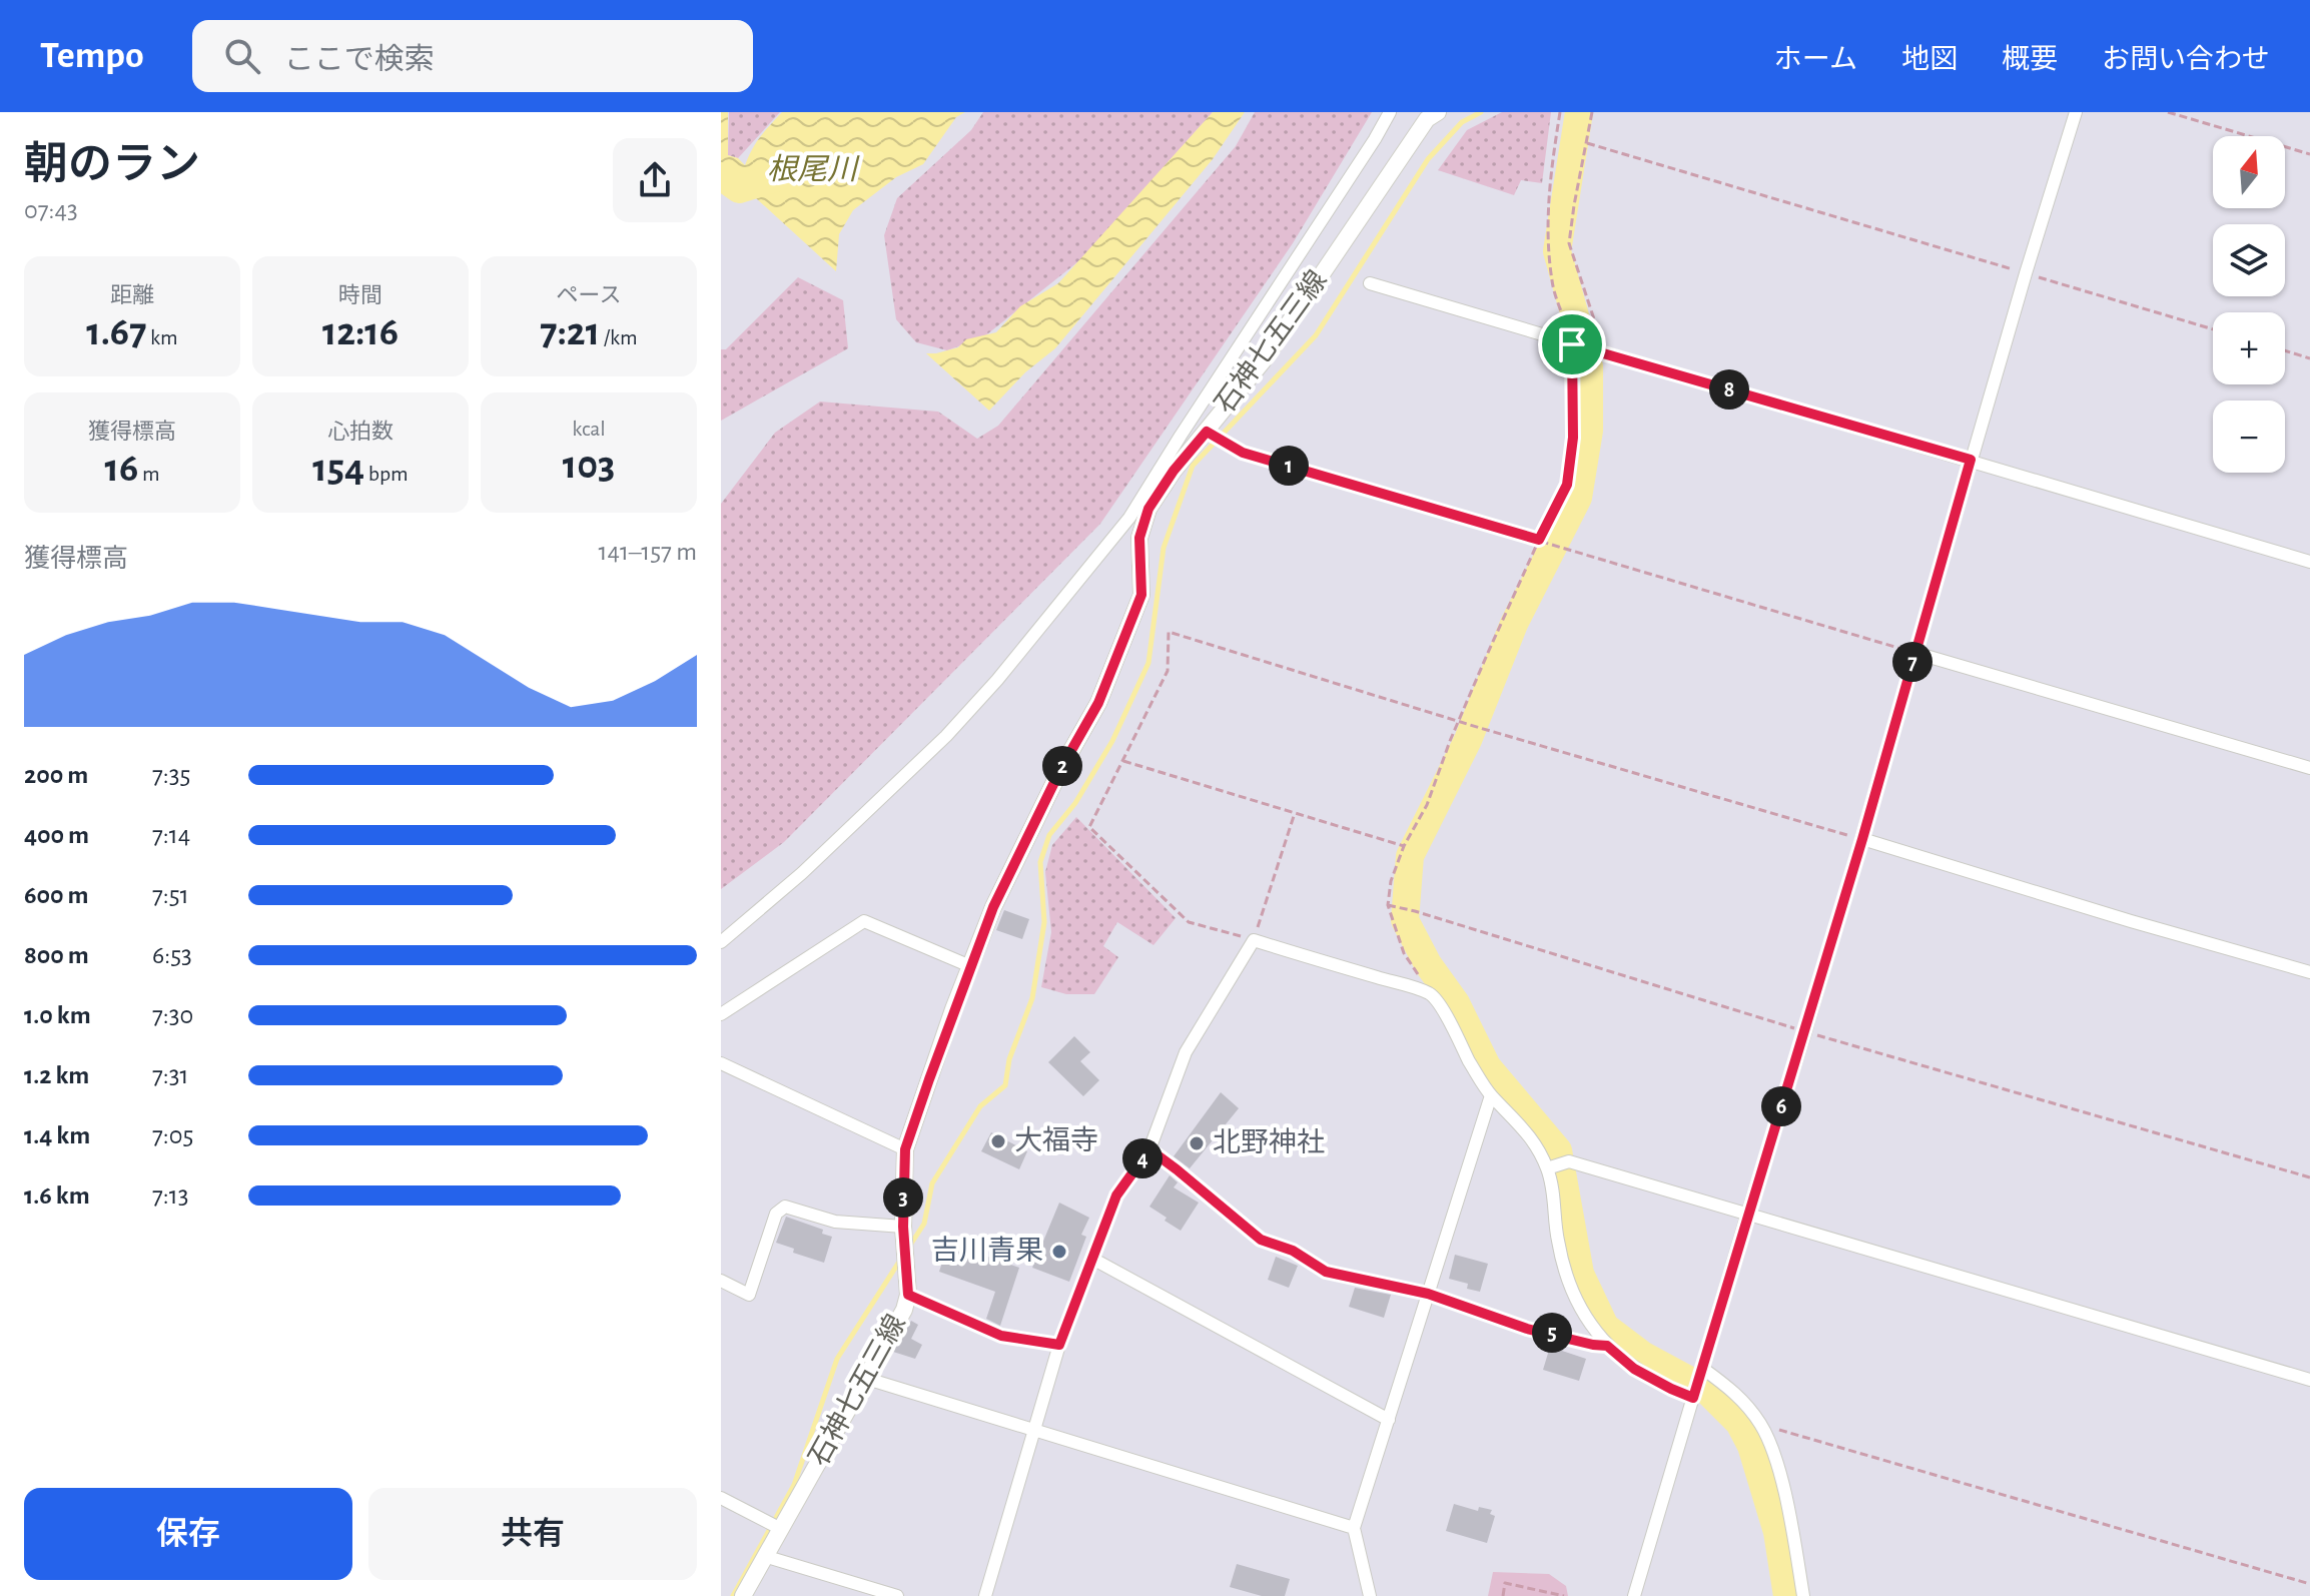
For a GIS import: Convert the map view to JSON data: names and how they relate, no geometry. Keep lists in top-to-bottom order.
{
  "streets": {
    "main road": ["石神七五三線"]
  },
  "water": ["根尾川"],
  "places": ["大福寺", "北野神社", "吉川青果"],
  "north": "top",
  "page": {
    "header": "Tempo",
    "search": "ここで検索",
    "nav": [
      "ホーム",
      "地図",
      "概要",
      "お問い合わせ"
    ],
    "heading": ["朝のラン", "07:43"],
    "map_buttons": ["+", "−"],
    "stats": [
      ["距離", "1.67 km"],
      ["時間", "12:16"],
      ["ペース", "7:21 /km"],
      ["獲得標高", "16 m"],
      ["心拍数", "154 bpm"],
      ["kcal", "103"]
    ],
    "pins": [
      "8",
      "1",
      "7",
      "2",
      "6",
      "4",
      "3",
      "5"
    ],
    "chart": ["獲得標高", "141–157 m"],
    "list": [
      {
        "name": "200 m",
        "note": "7:35"
      },
      {
        "name": "400 m",
        "note": "7:14"
      },
      {
        "name": "600 m",
        "note": "7:51"
      },
      {
        "name": "800 m",
        "note": "6:53"
      },
      {
        "name": "1.0 km",
        "note": "7:30"
      },
      {
        "name": "1.2 km",
        "note": "7:31"
      },
      {
        "name": "1.4 km",
        "note": "7:05"
      },
      {
        "name": "1.6 km",
        "note": "7:13"
      }
    ],
    "buttons": ["保存", "共有"]
  }
}
